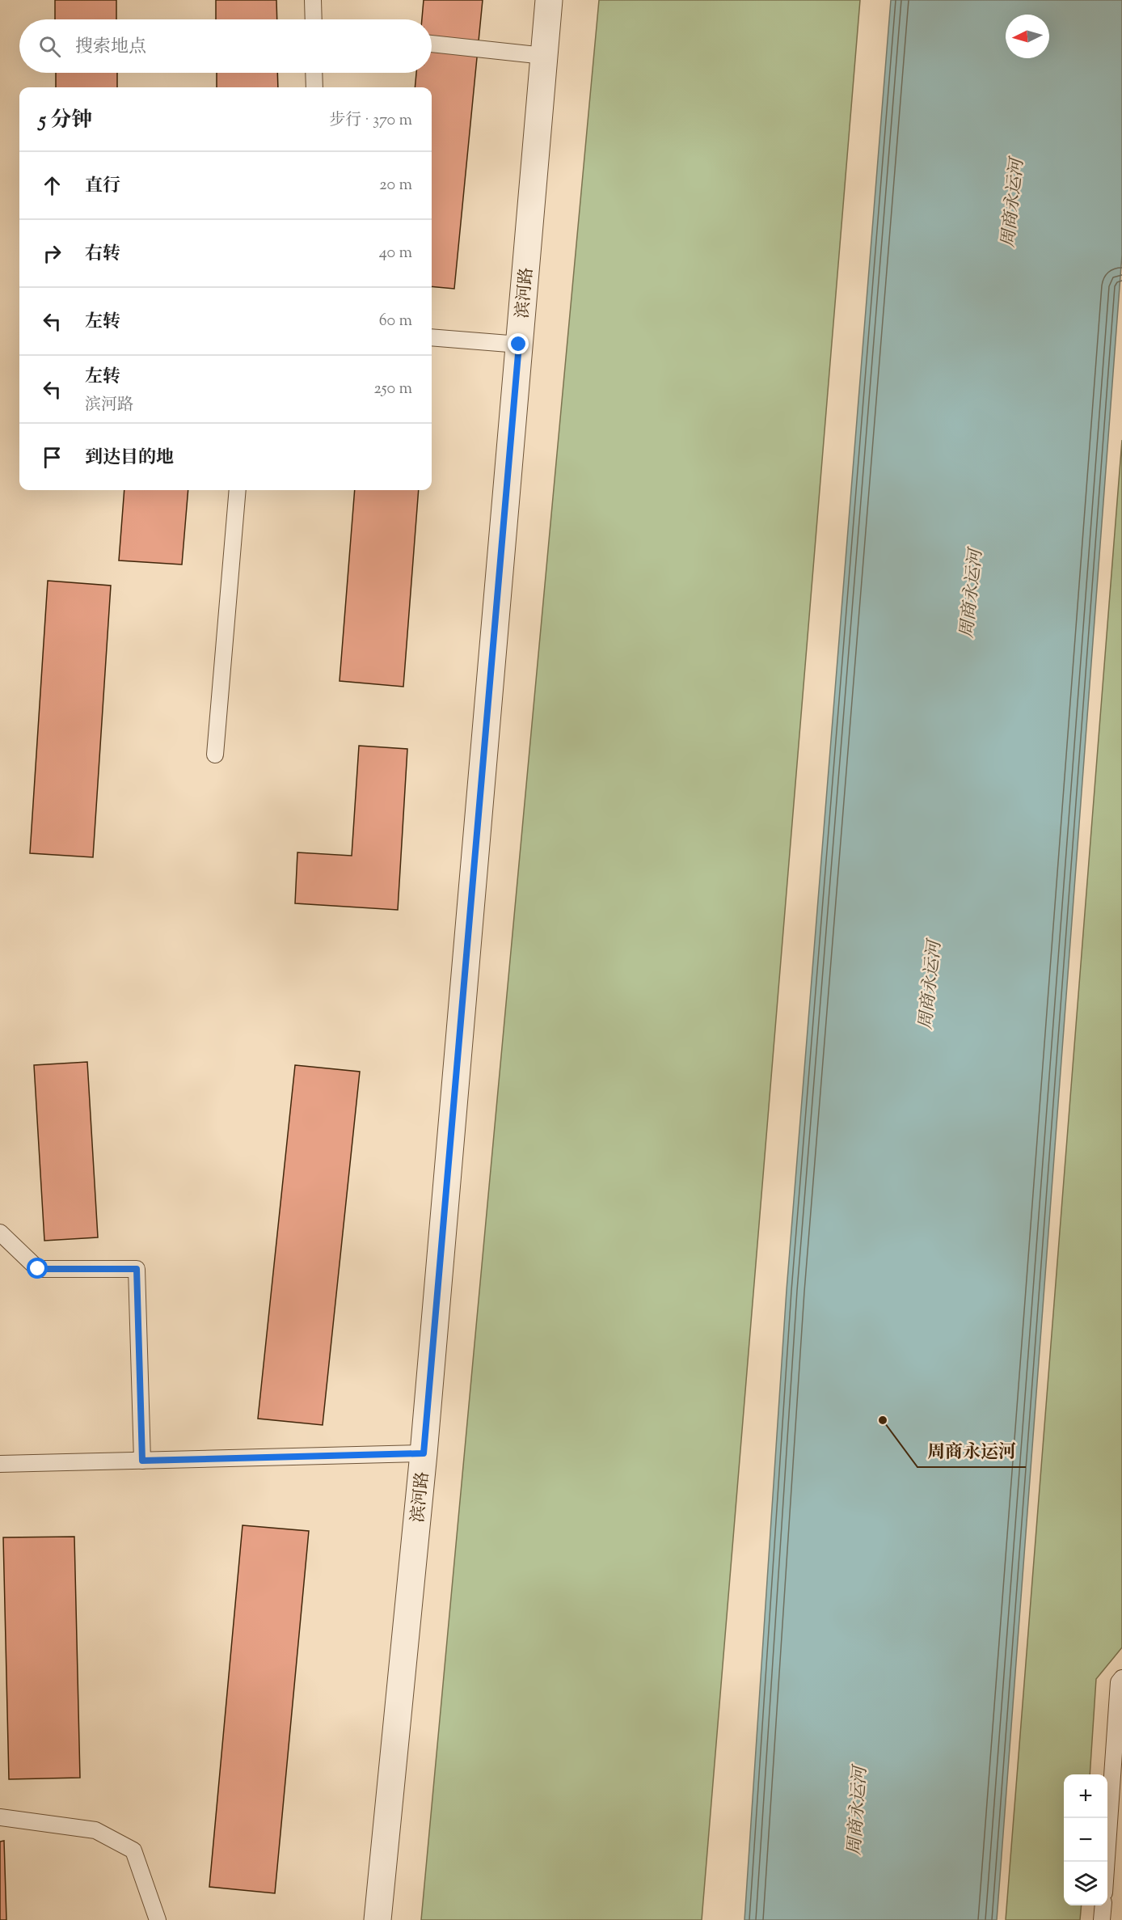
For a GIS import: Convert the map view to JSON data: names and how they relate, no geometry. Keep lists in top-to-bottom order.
{
  "streets": {
    "street": ["滨河路"]
  },
  "water": ["周商永运河"],
  "places": ["周商永运河"],
  "north": "left",
  "page": {
    "search": "搜索地点",
    "heading": ["5 分钟", "步行 · 370 m"],
    "list": [
      ["直行", "20 m"],
      ["右转", "40 m"],
      ["左转", "60 m"],
      ["左转", "滨河路", "250 m"],
      "到达目的地"
    ],
    "map_buttons": ["+", "−"]
  }
}
